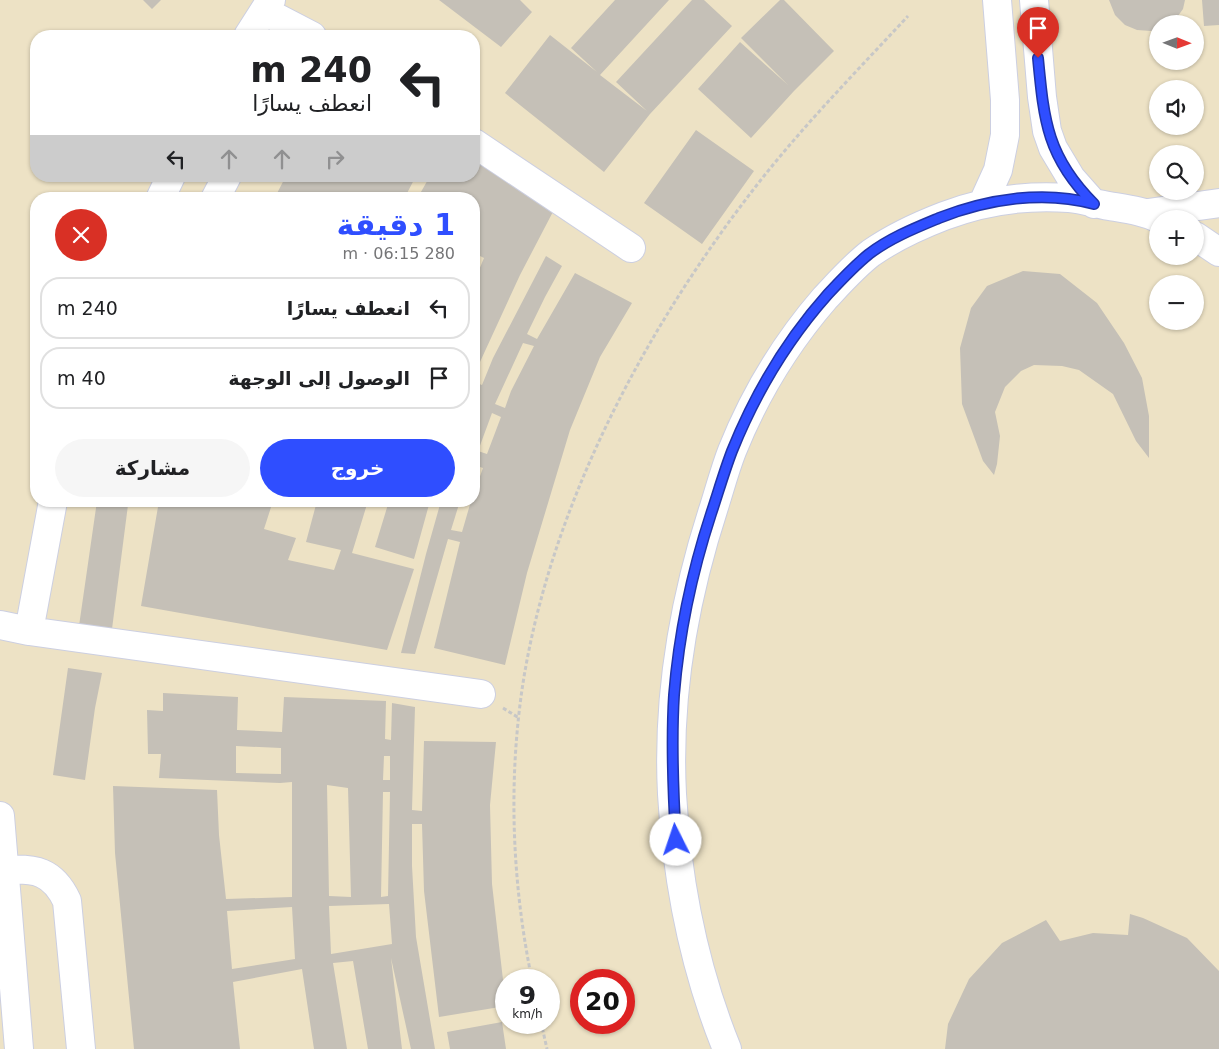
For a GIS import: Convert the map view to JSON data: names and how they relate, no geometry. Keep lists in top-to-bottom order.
{
  "north": "right",
  "page": {
    "map_buttons": ["+", "−"],
    "turn": ["240 m", "انعطف يسارًا"],
    "heading": ["1 دقيقة", "280 m · 06:15"],
    "list": [
      {
        "name": "انعطف يسارًا",
        "value": "240 m"
      },
      {
        "name": "الوصول إلى الوجهة",
        "value": "40 m"
      }
    ],
    "buttons": ["خروج", "مشاركة"],
    "speed": "9 km/h",
    "limit": "20"
  }
}
